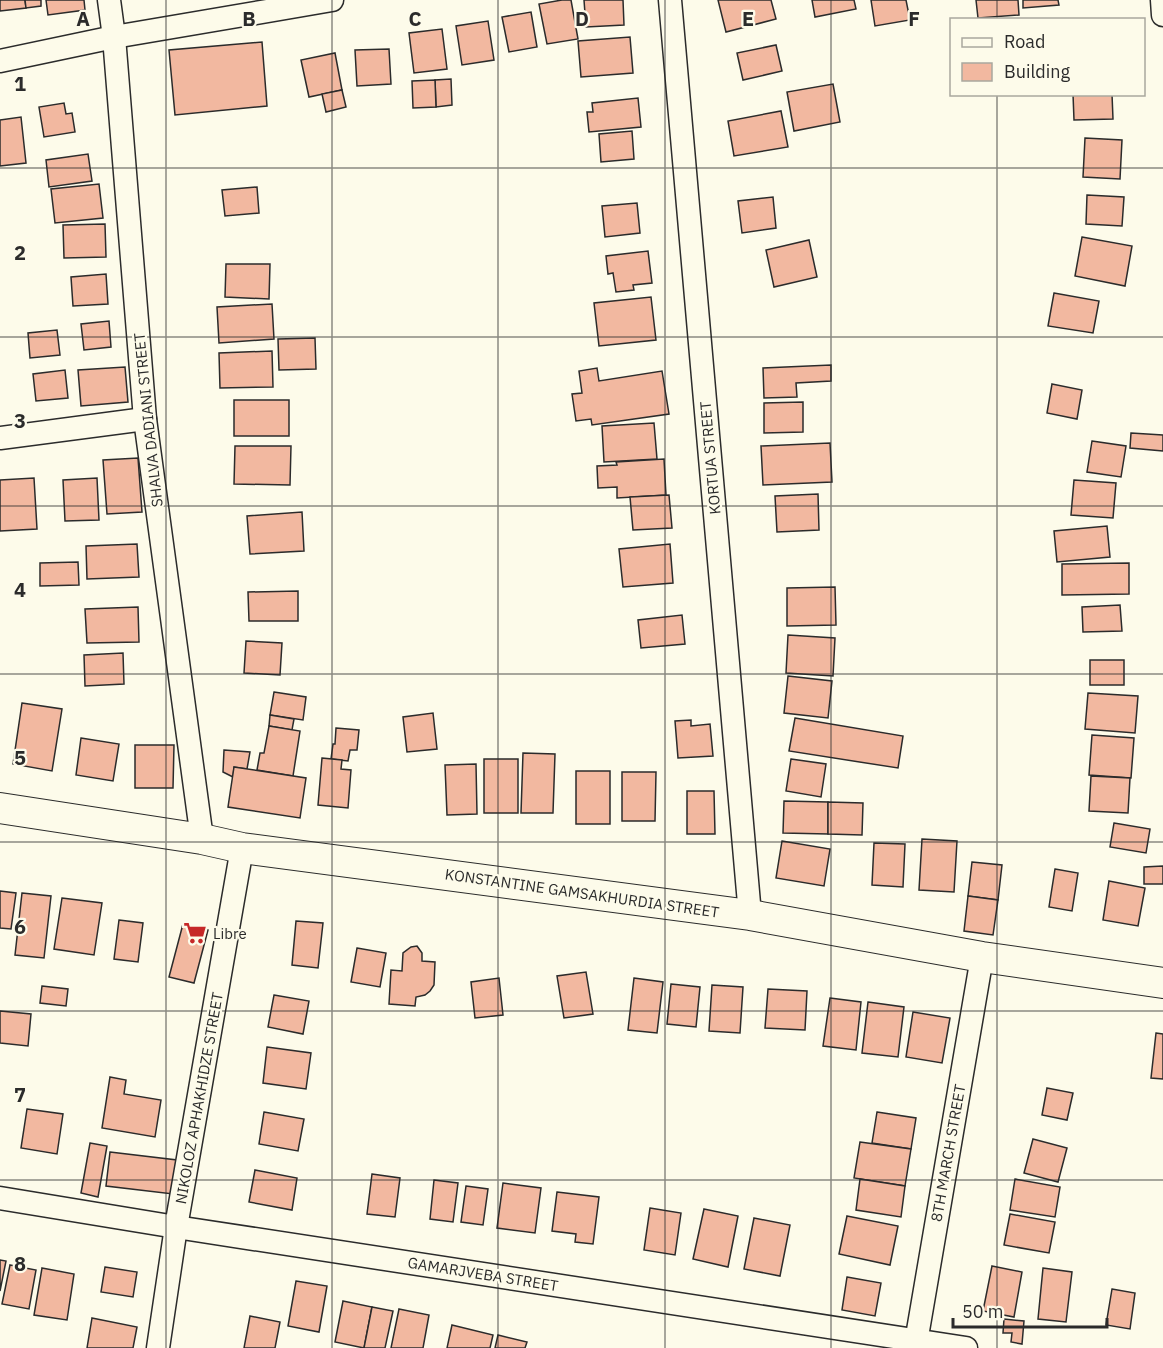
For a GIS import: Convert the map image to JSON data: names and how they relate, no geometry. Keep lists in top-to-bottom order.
{
  "streets": {
    "main road": ["KONSTANTINE GAMSAKHURDIA STREET"],
    "street": [
      "SHALVA DADIANI STREET",
      "KORTUA STREET",
      "NIKOLOZ APHAKHIDZE STREET",
      "8TH MARCH STREET",
      "GAMARJVEBA STREET"
    ]
  },
  "crossings": [
    ["SHALVA DADIANI STREET", "KONSTANTINE GAMSAKHURDIA STREET"],
    ["KORTUA STREET", "KONSTANTINE GAMSAKHURDIA STREET"],
    ["KONSTANTINE GAMSAKHURDIA STREET", "NIKOLOZ APHAKHIDZE STREET"],
    ["KONSTANTINE GAMSAKHURDIA STREET", "8TH MARCH STREET"],
    ["NIKOLOZ APHAKHIDZE STREET", "GAMARJVEBA STREET"],
    ["8TH MARCH STREET", "GAMARJVEBA STREET"]
  ],
  "places": {
    "supermarket": ["Libre"]
  },
  "legend": ["Road", "Building"],
  "scale_bar": "50 m",
  "grid": {
    "columns": [
      "A",
      "B",
      "C",
      "D",
      "E",
      "F"
    ],
    "rows": [
      "1",
      "2",
      "3",
      "4",
      "5",
      "6",
      "7",
      "8"
    ]
  }
}
